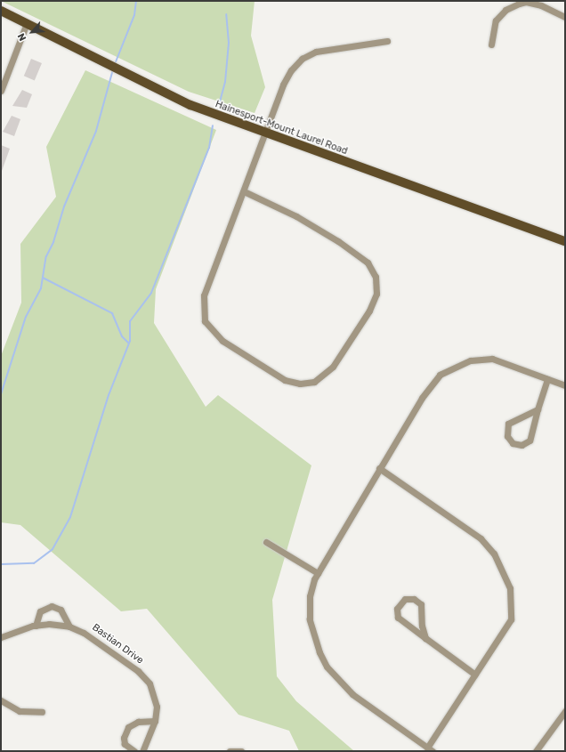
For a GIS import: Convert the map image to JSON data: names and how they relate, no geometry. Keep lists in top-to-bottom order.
{
  "streets": {
    "main road": ["Hainesport-Mount Laurel Road"],
    "street": ["Bastian Drive"]
  },
  "north": "bottom left"
}
